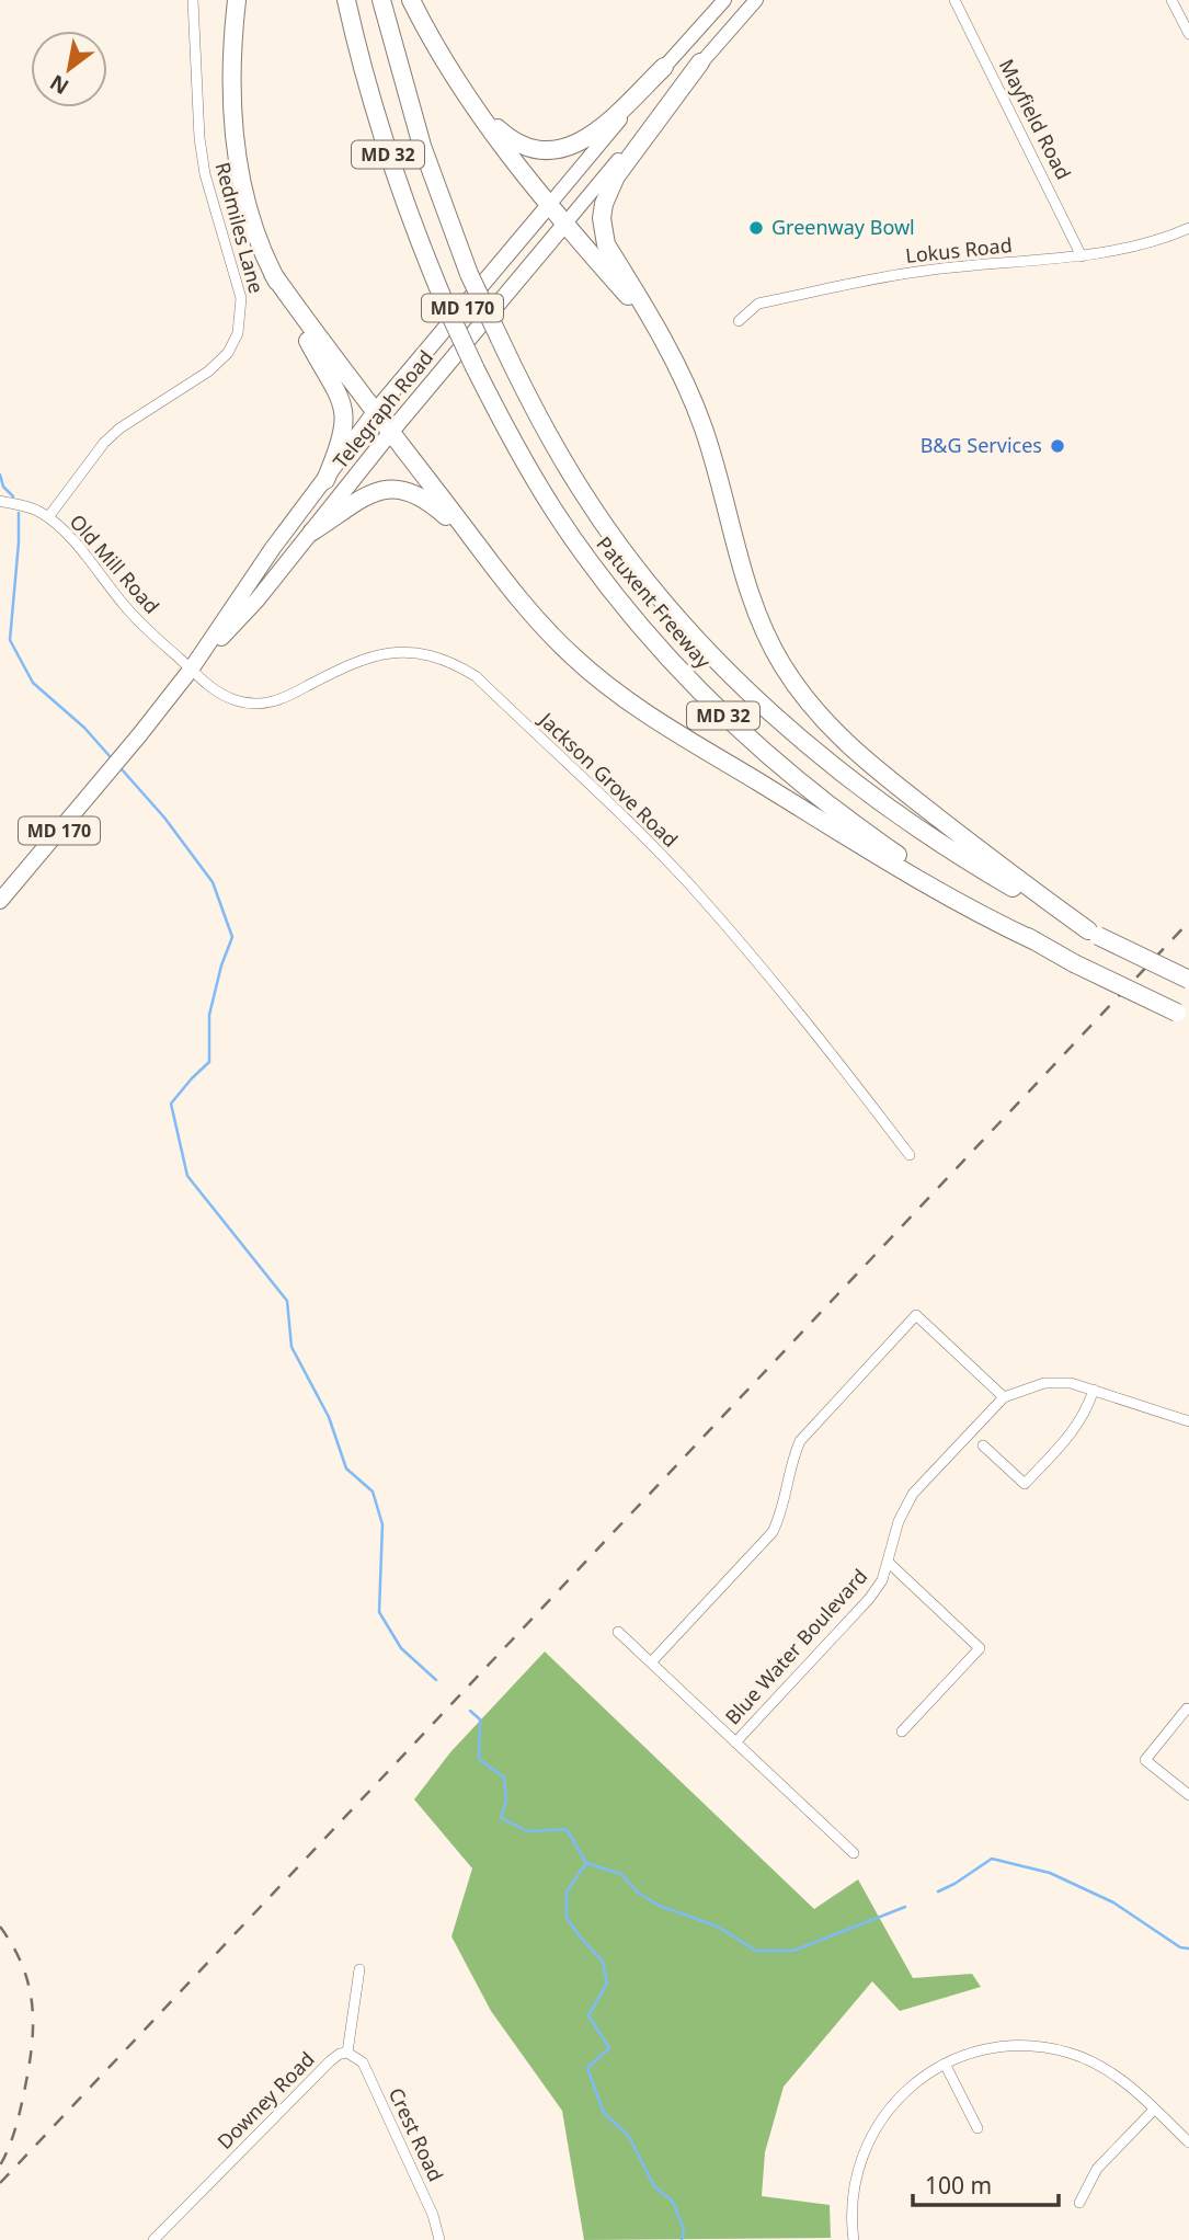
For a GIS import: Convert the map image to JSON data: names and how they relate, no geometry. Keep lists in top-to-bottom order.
{
  "streets": {
    "highway": ["MD 32", "Patuxent Freeway"],
    "main road": ["MD 170", "Telegraph Road"],
    "street": [
      "Mayfield Road",
      "Redmiles Lane",
      "Lokus Road",
      "Old Mill Road",
      "Jackson Grove Road",
      "Blue Water Boulevard",
      "Downey Road",
      "Crest Road"
    ]
  },
  "crossings": [
    ["Mayfield Road", "Lokus Road"],
    ["Redmiles Lane", "Old Mill Road"],
    ["Telegraph Road", "Old Mill Road"],
    ["Telegraph Road", "Jackson Grove Road"],
    ["Old Mill Road", "Jackson Grove Road"],
    ["Downey Road", "Crest Road"]
  ],
  "places": ["Greenway Bowl", "B&G Services"],
  "scale_bar": "100 m",
  "north": "bottom left"
}
